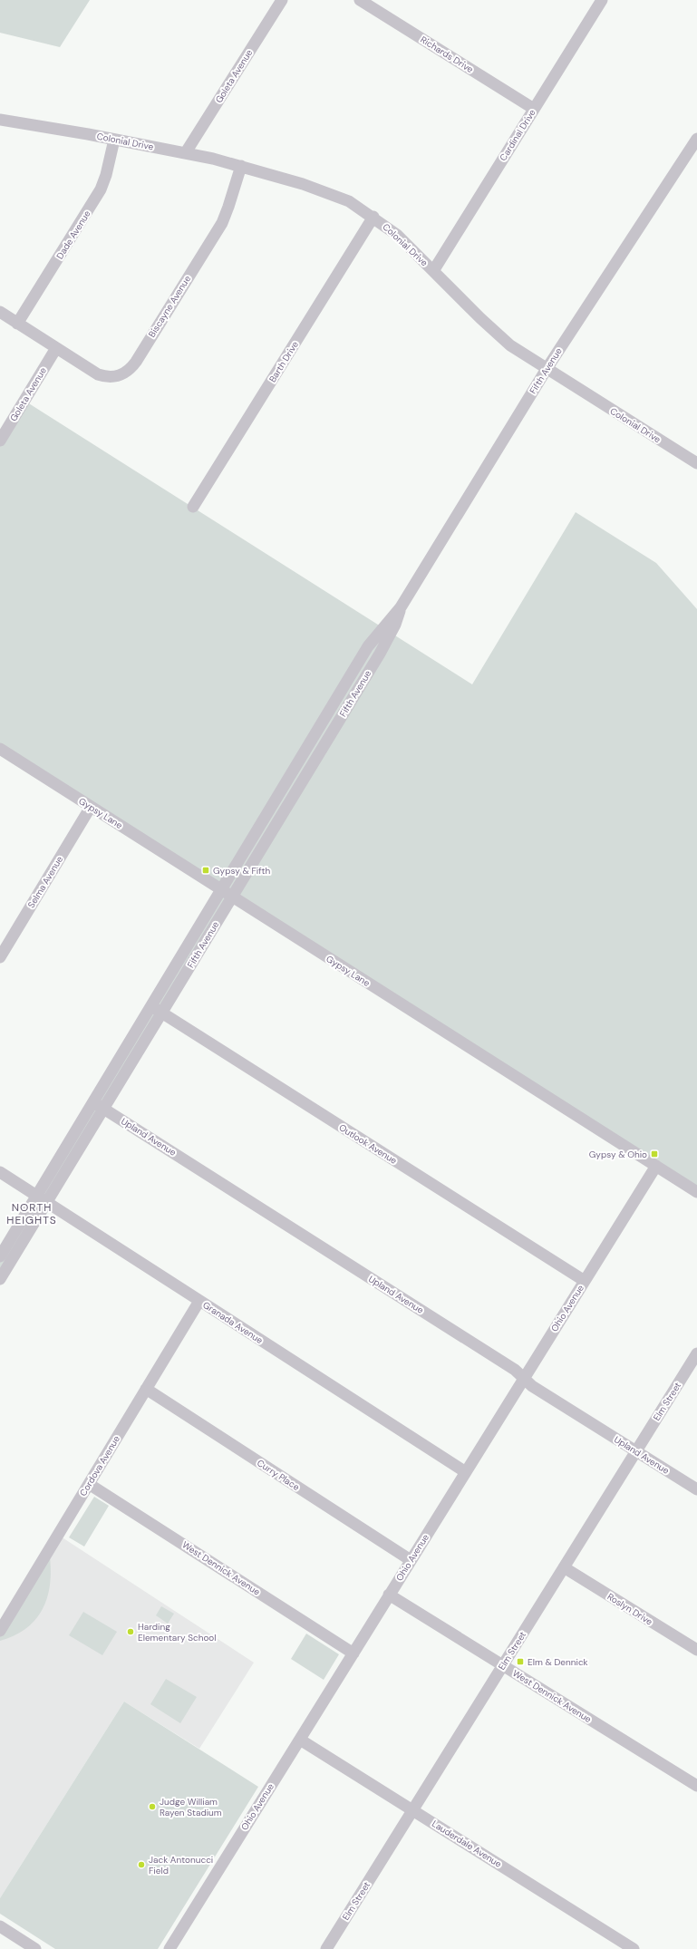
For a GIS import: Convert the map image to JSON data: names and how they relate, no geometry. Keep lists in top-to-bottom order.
{
  "streets": {
    "street": [
      "Richards Drive",
      "Goleta Avenue",
      "Cardinal Drive",
      "Colonial Drive",
      "Dade Avenue",
      "Biscayne Avenue",
      "Barth Drive",
      "Fifth Avenue",
      "Gypsy Lane",
      "Selma Avenue",
      "Upland Avenue",
      "Outlook Avenue",
      "Ohio Avenue",
      "Granada Avenue",
      "Elm Street",
      "Cordova Avenue",
      "Curry Place",
      "West Dennick Avenue",
      "Roslyn Drive",
      "Lauderdale Avenue"
    ]
  },
  "crossings": [
    ["Richards Drive", "Cardinal Drive"],
    ["Goleta Avenue", "Colonial Drive"],
    ["Goleta Avenue", "Biscayne Avenue"],
    ["Cardinal Drive", "Colonial Drive"],
    ["Colonial Drive", "Dade Avenue"],
    ["Colonial Drive", "Biscayne Avenue"],
    ["Colonial Drive", "Barth Drive"],
    ["Colonial Drive", "Fifth Avenue"],
    ["Dade Avenue", "Biscayne Avenue"],
    ["Fifth Avenue", "Gypsy Lane"],
    ["Fifth Avenue", "Upland Avenue"],
    ["Fifth Avenue", "Outlook Avenue"],
    ["Fifth Avenue", "Granada Avenue"],
    ["Gypsy Lane", "Selma Avenue"],
    ["Gypsy Lane", "Ohio Avenue"],
    ["Upland Avenue", "Ohio Avenue"],
    ["Upland Avenue", "Elm Street"],
    ["Outlook Avenue", "Ohio Avenue"],
    ["Ohio Avenue", "Granada Avenue"],
    ["Ohio Avenue", "Curry Place"],
    ["Ohio Avenue", "West Dennick Avenue"],
    ["Ohio Avenue", "Lauderdale Avenue"],
    ["Granada Avenue", "Cordova Avenue"],
    ["Elm Street", "West Dennick Avenue"],
    ["Elm Street", "Roslyn Drive"],
    ["Elm Street", "Lauderdale Avenue"],
    ["Cordova Avenue", "Curry Place"],
    ["Cordova Avenue", "West Dennick Avenue"]
  ],
  "districts": ["NORTH HEIGHTS"],
  "places": {
    "transit": ["Gypsy & Fifth", "Gypsy & Ohio", "Elm & Dennick"],
    "other": ["Harding Elementary School", "Judge William Rayen Stadium", "Jack Antonucci Field"]
  }
}
